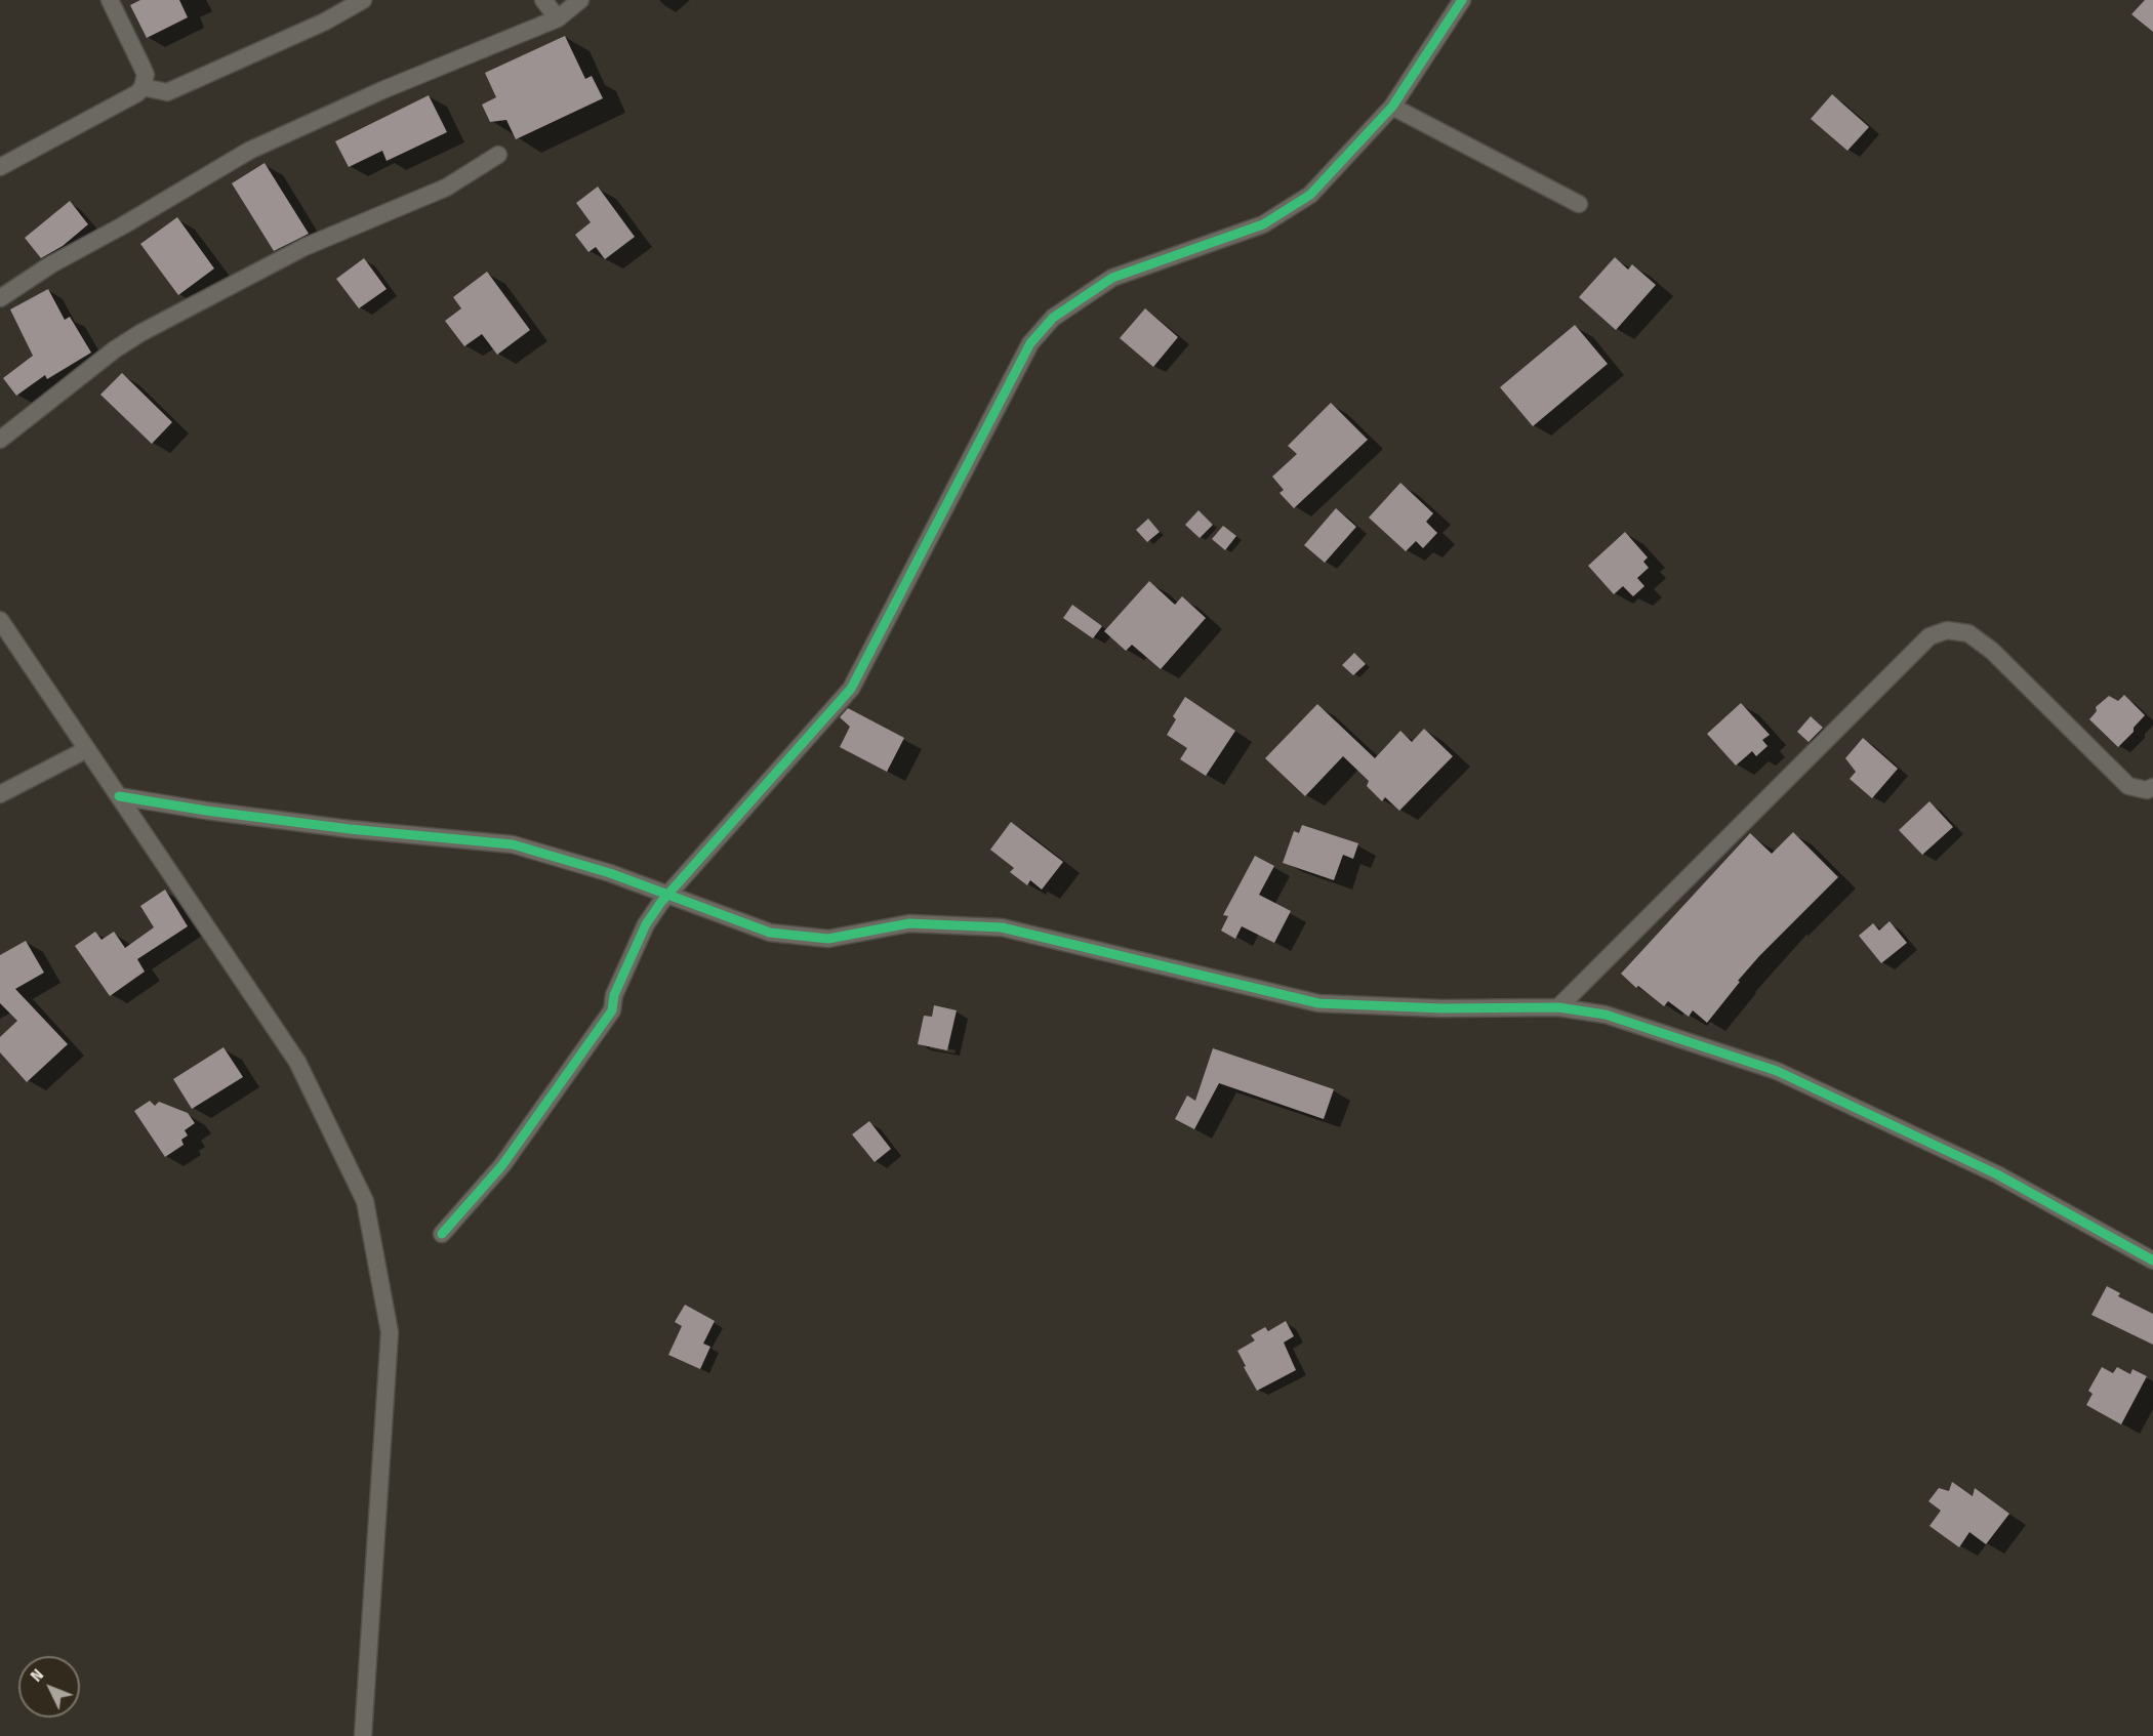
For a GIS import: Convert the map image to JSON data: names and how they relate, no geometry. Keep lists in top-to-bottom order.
{
  "north": "top left"
}
